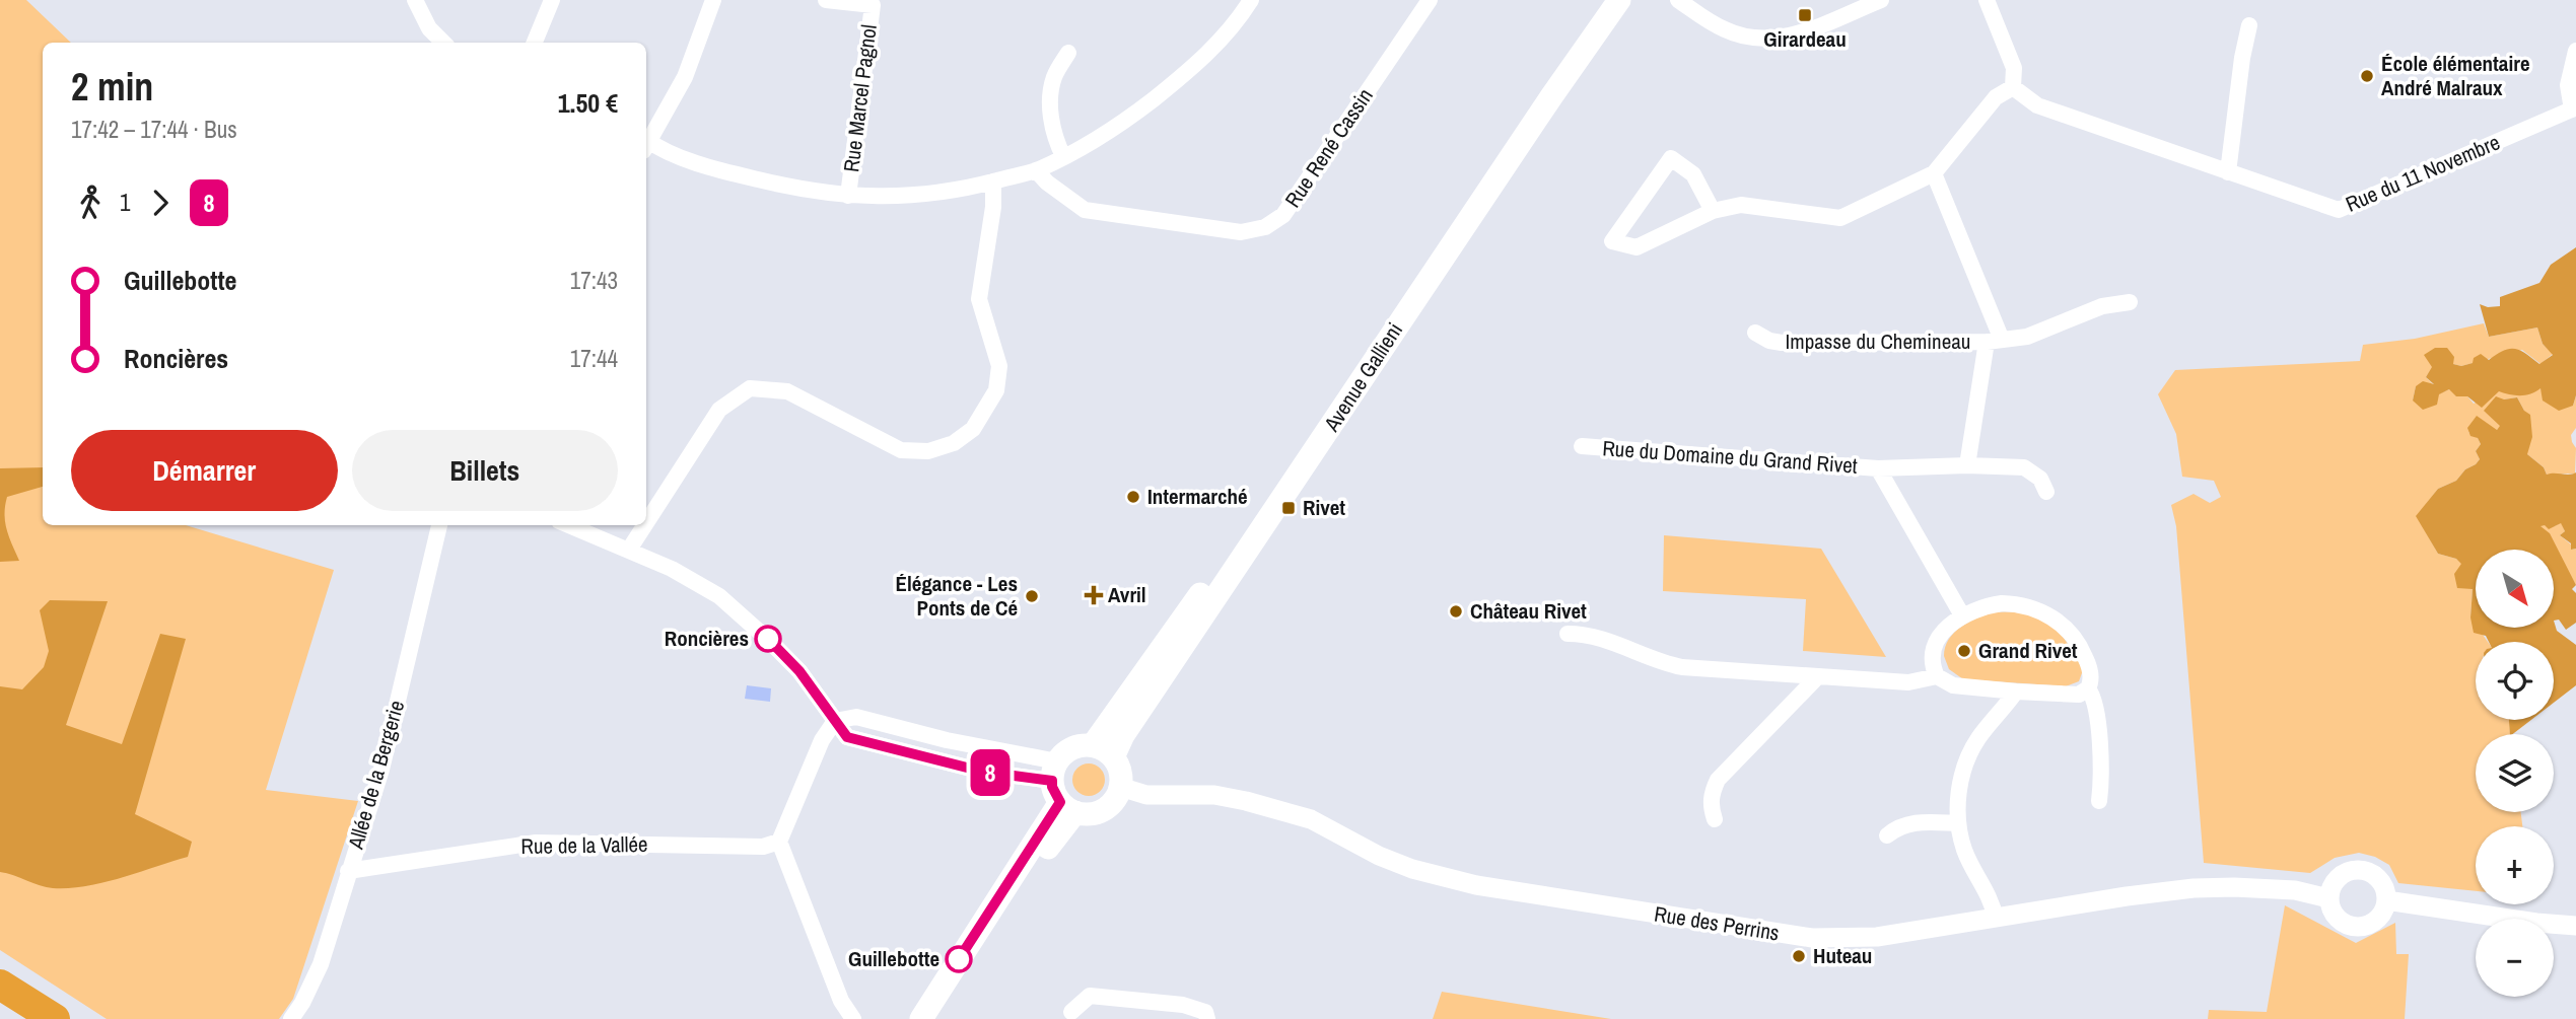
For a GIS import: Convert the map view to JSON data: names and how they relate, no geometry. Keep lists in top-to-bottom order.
{
  "streets": {
    "main road": ["Avenue Gallieni"],
    "street": [
      "Rue Marcel Pagnol",
      "Rue René Cassin",
      "Rue du 11 Novembre",
      "Impasse du Chemineau",
      "Rue du Domaine du Grand Rivet",
      "Allée de la Bergerie",
      "Rue de la Vallée",
      "Rue des Perrins"
    ]
  },
  "crossings": [
    ["Avenue Gallieni", "Rue des Perrins"],
    ["Allée de la Bergerie", "Rue de la Vallée"]
  ],
  "places": {
    "transit": ["Girardeau", "Rivet"],
    "other": [
      "École élémentaire André Malraux",
      "Intermarché",
      "Élégance - Les Ponts de Cé",
      "Château Rivet",
      "Roncières",
      "Grand Rivet",
      "Huteau",
      "Guillebotte"
    ],
    "health": ["Avril"]
  },
  "lines": ["bus line 8"],
  "north": "bottom right",
  "page": {
    "on_map": "8",
    "heading": ["2 min", "17:42 – 17:44 · Bus", "1.50 €"],
    "legs": ["1", "8"],
    "list": [
      {
        "name": "Guillebotte",
        "value": "17:43"
      },
      {
        "name": "Roncières",
        "value": "17:44"
      }
    ],
    "buttons": ["Démarrer", "Billets"],
    "map_buttons": ["+", "−"]
  }
}
